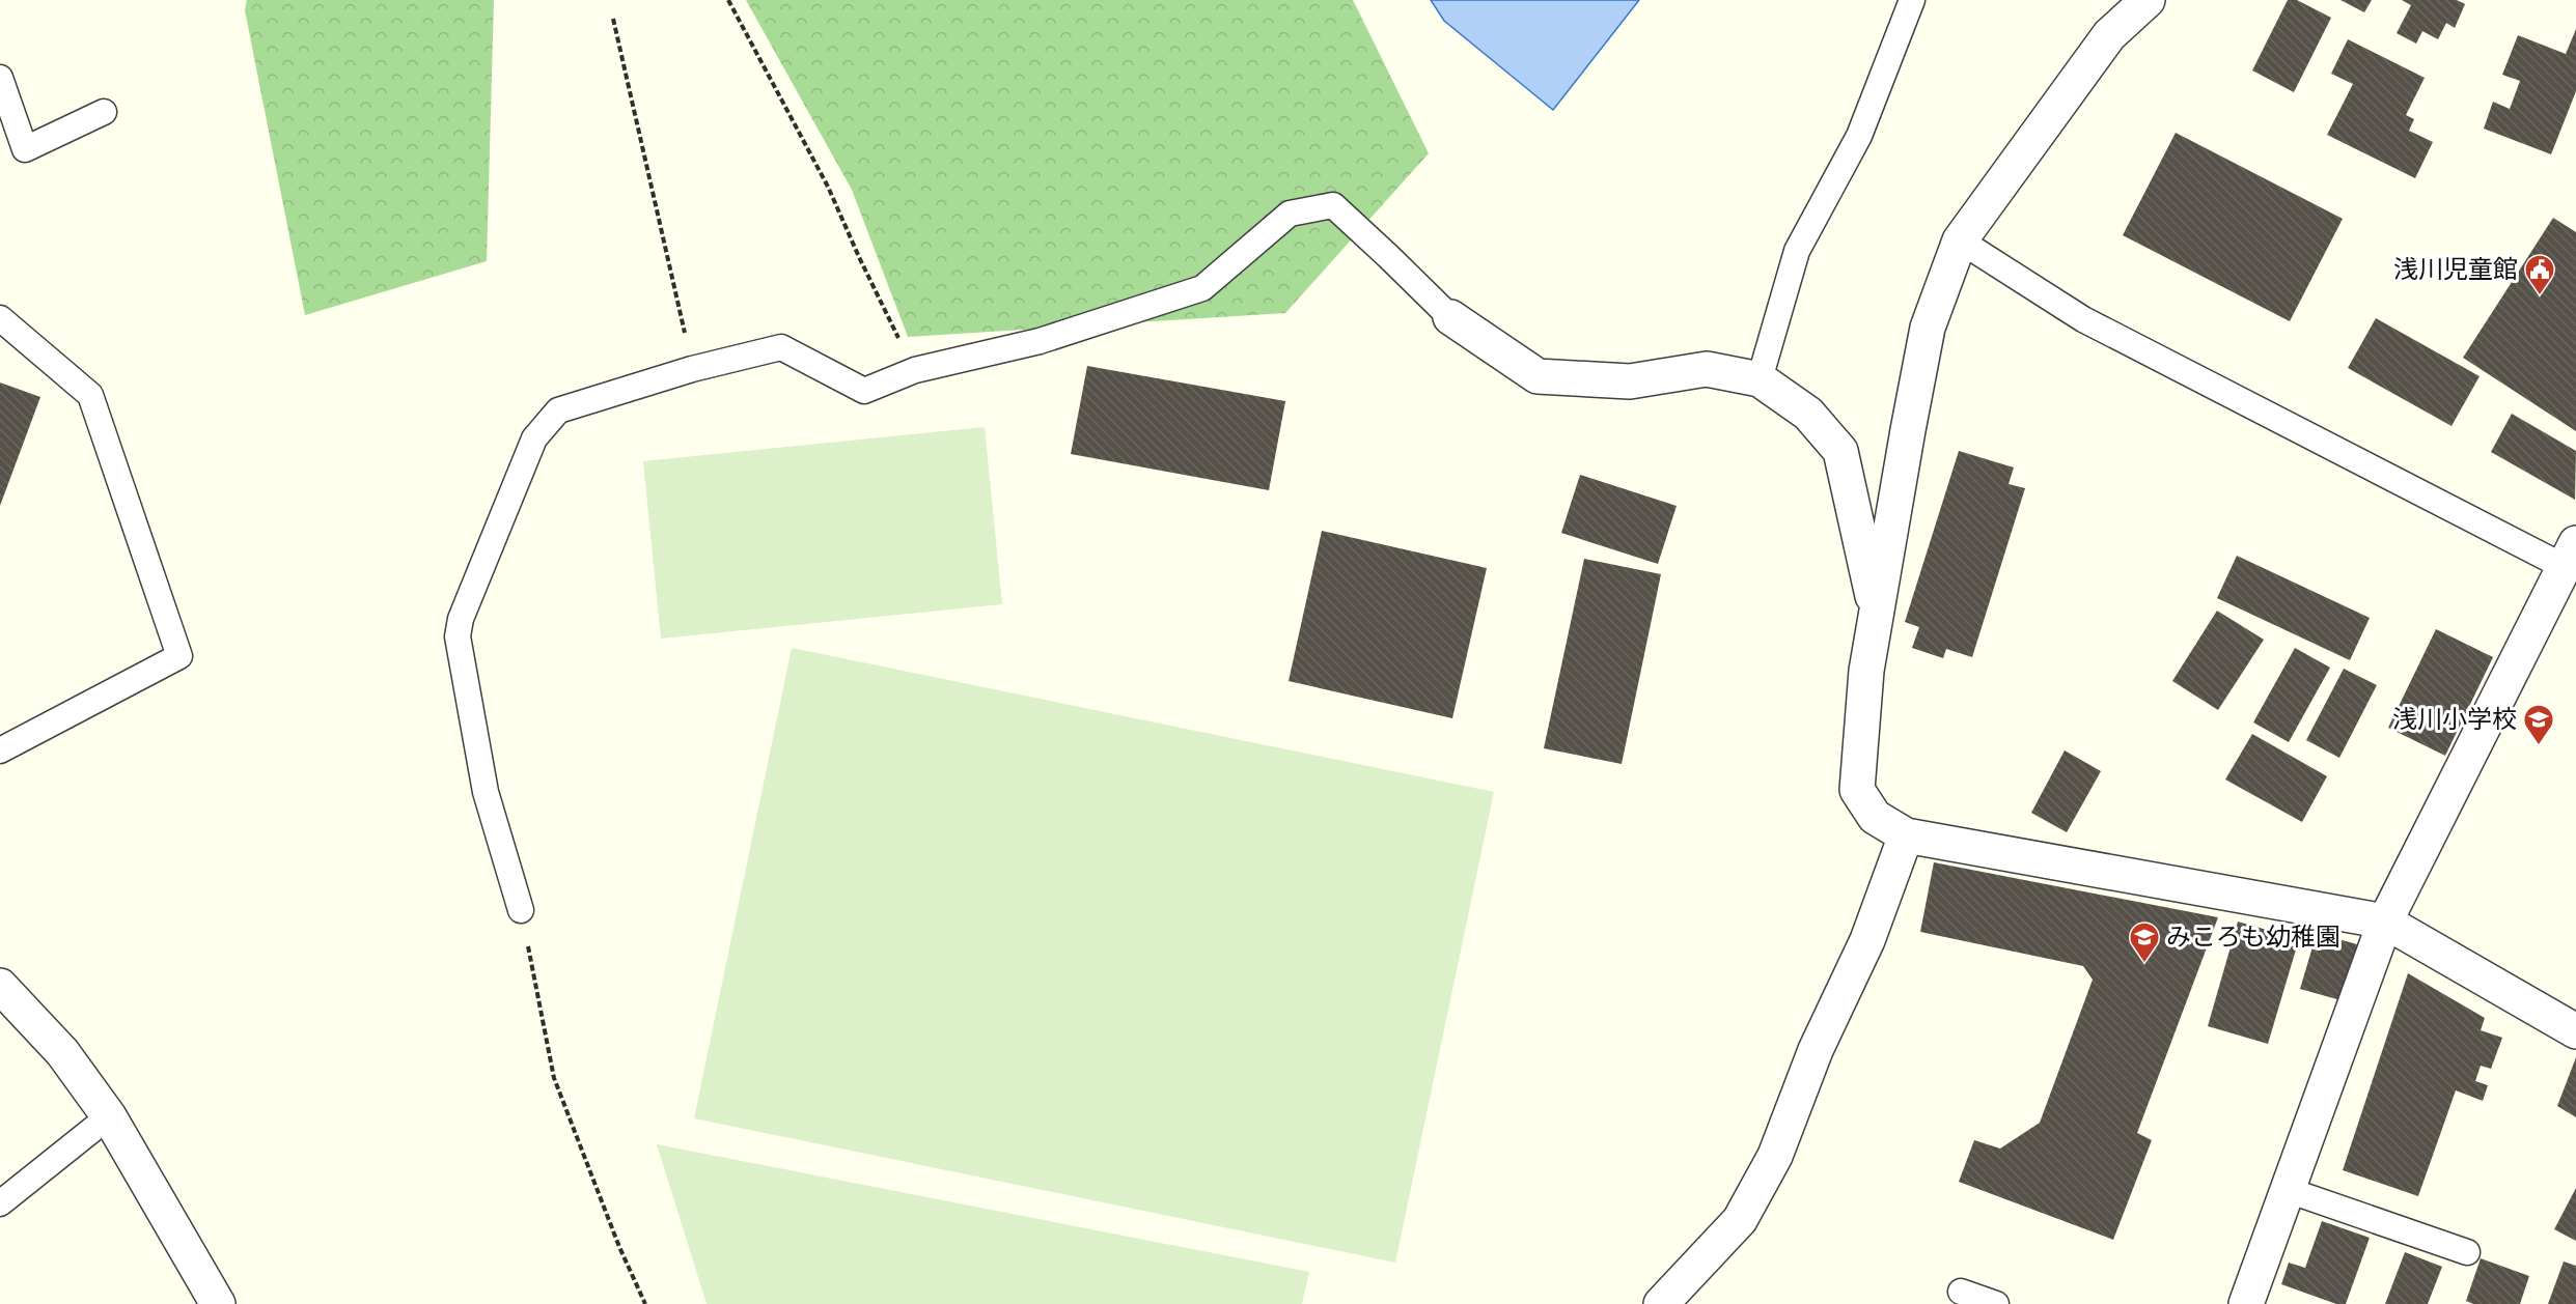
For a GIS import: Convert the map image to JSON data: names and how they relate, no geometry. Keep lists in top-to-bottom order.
{
  "places": {
    "public building": ["浅川児童館"],
    "school or university": ["浅川小学校", "みころも幼稚園"]
  }
}
